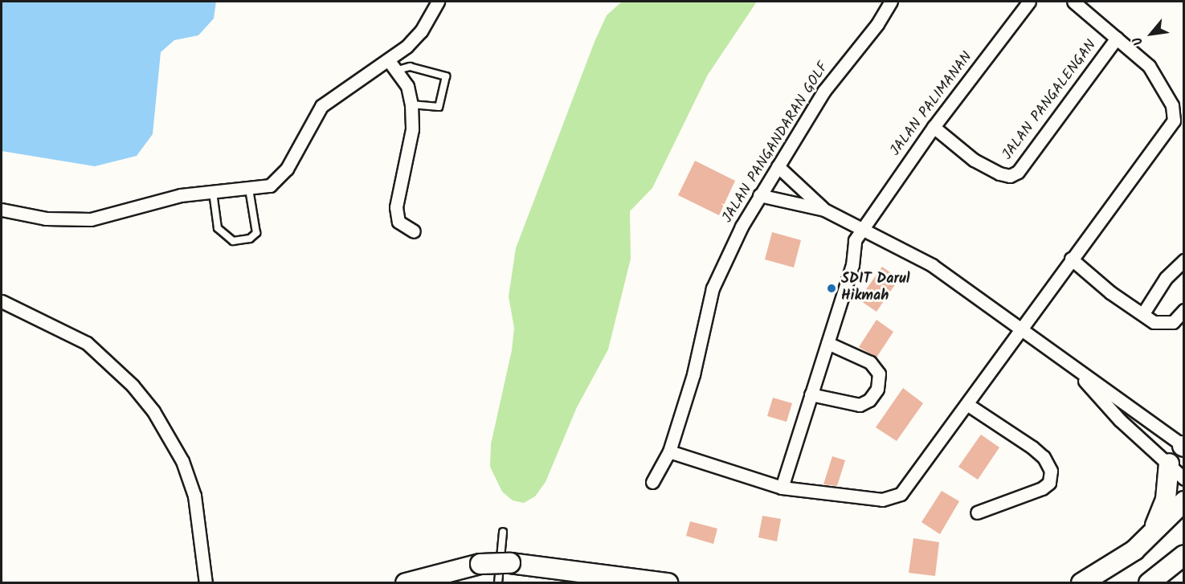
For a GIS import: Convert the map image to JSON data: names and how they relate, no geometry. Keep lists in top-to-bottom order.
{
  "streets": {
    "street": ["JALAN PANGALENGAN", "JALAN PALIMANAN", "JALAN PANGANDARAN GOLF"]
  },
  "crossings": [
    ["JALAN PANGALENGAN", "JALAN PALIMANAN"]
  ],
  "places": ["SDIT Darul Hikmah"],
  "north": "bottom left"
}
